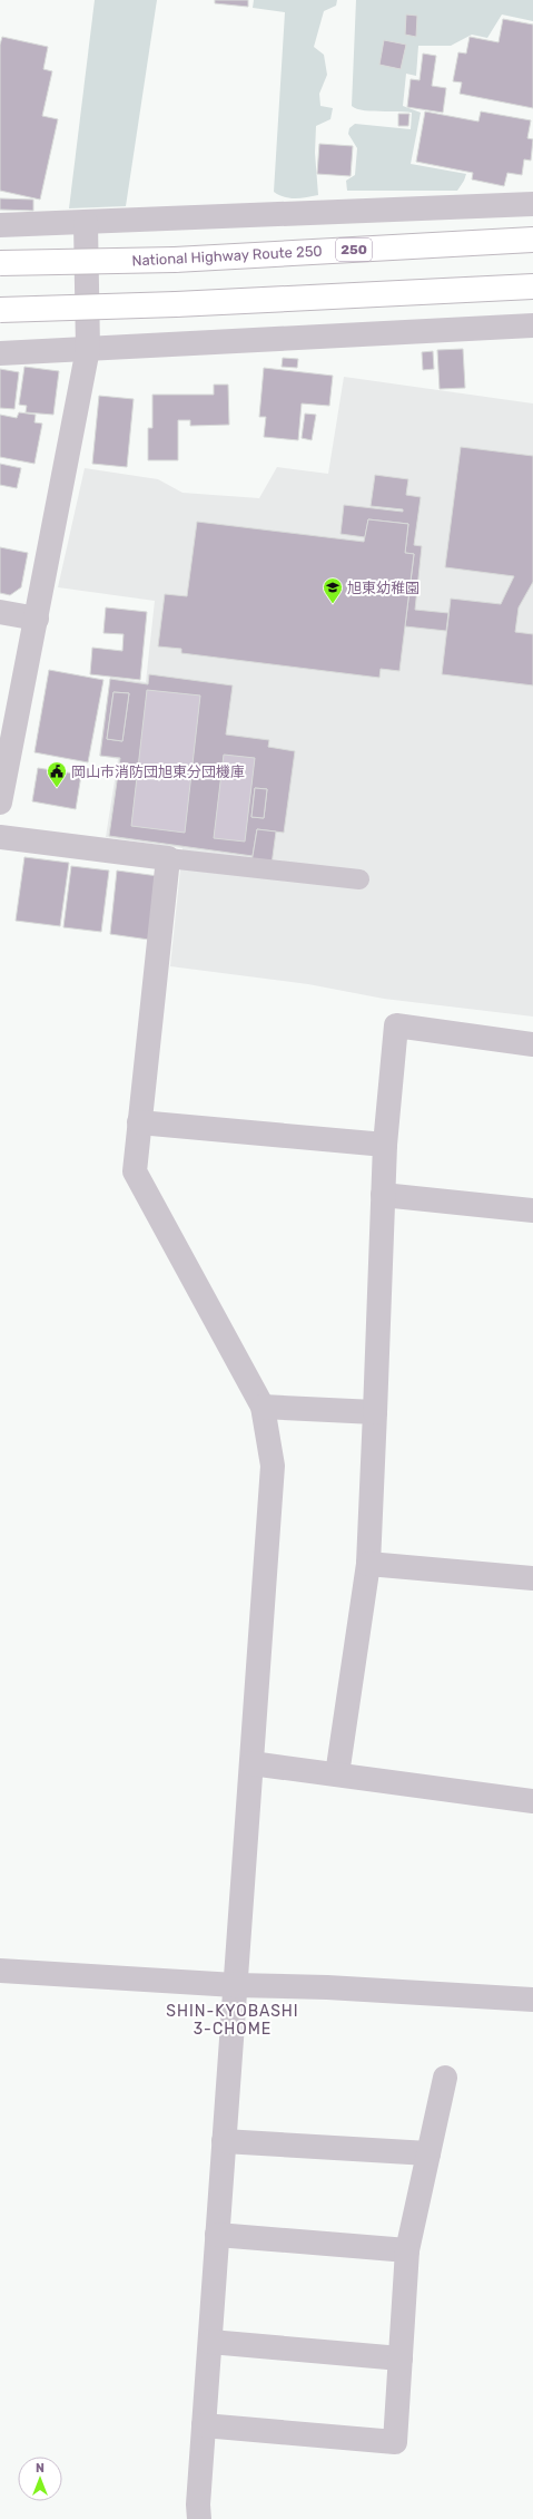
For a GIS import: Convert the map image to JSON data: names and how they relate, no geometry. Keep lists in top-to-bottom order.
{
  "streets": {
    "highway": ["250", "National Highway Route 250"]
  },
  "districts": ["SHIN-KYOBASHI 3-CHOME"],
  "places": {
    "school or university": ["旭東幼稚園"],
    "public building": ["岡山市消防団旭東分団機庫"]
  },
  "north": "top"
}
